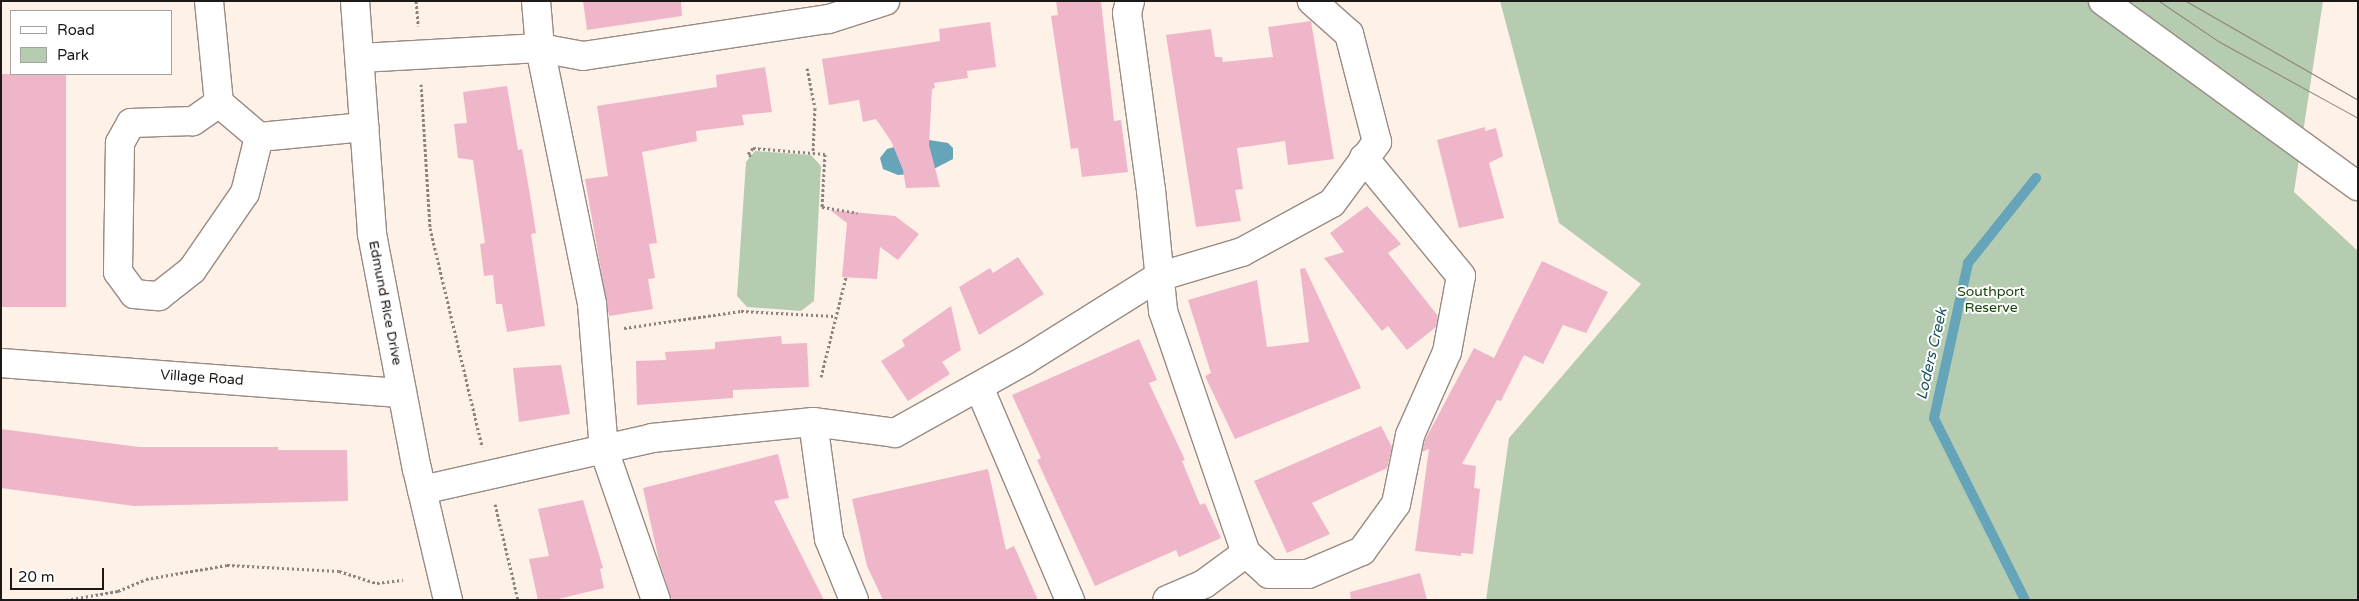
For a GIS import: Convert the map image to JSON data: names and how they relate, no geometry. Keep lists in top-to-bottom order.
{
  "streets": {
    "street": ["Edmund Rice Drive", "Village Road"]
  },
  "crossings": [
    ["Edmund Rice Drive", "Village Road"]
  ],
  "water": ["Loders Creek"],
  "parks": ["Southport Reserve"],
  "legend": ["Road", "Park"],
  "scale_bar": "20 m"
}
